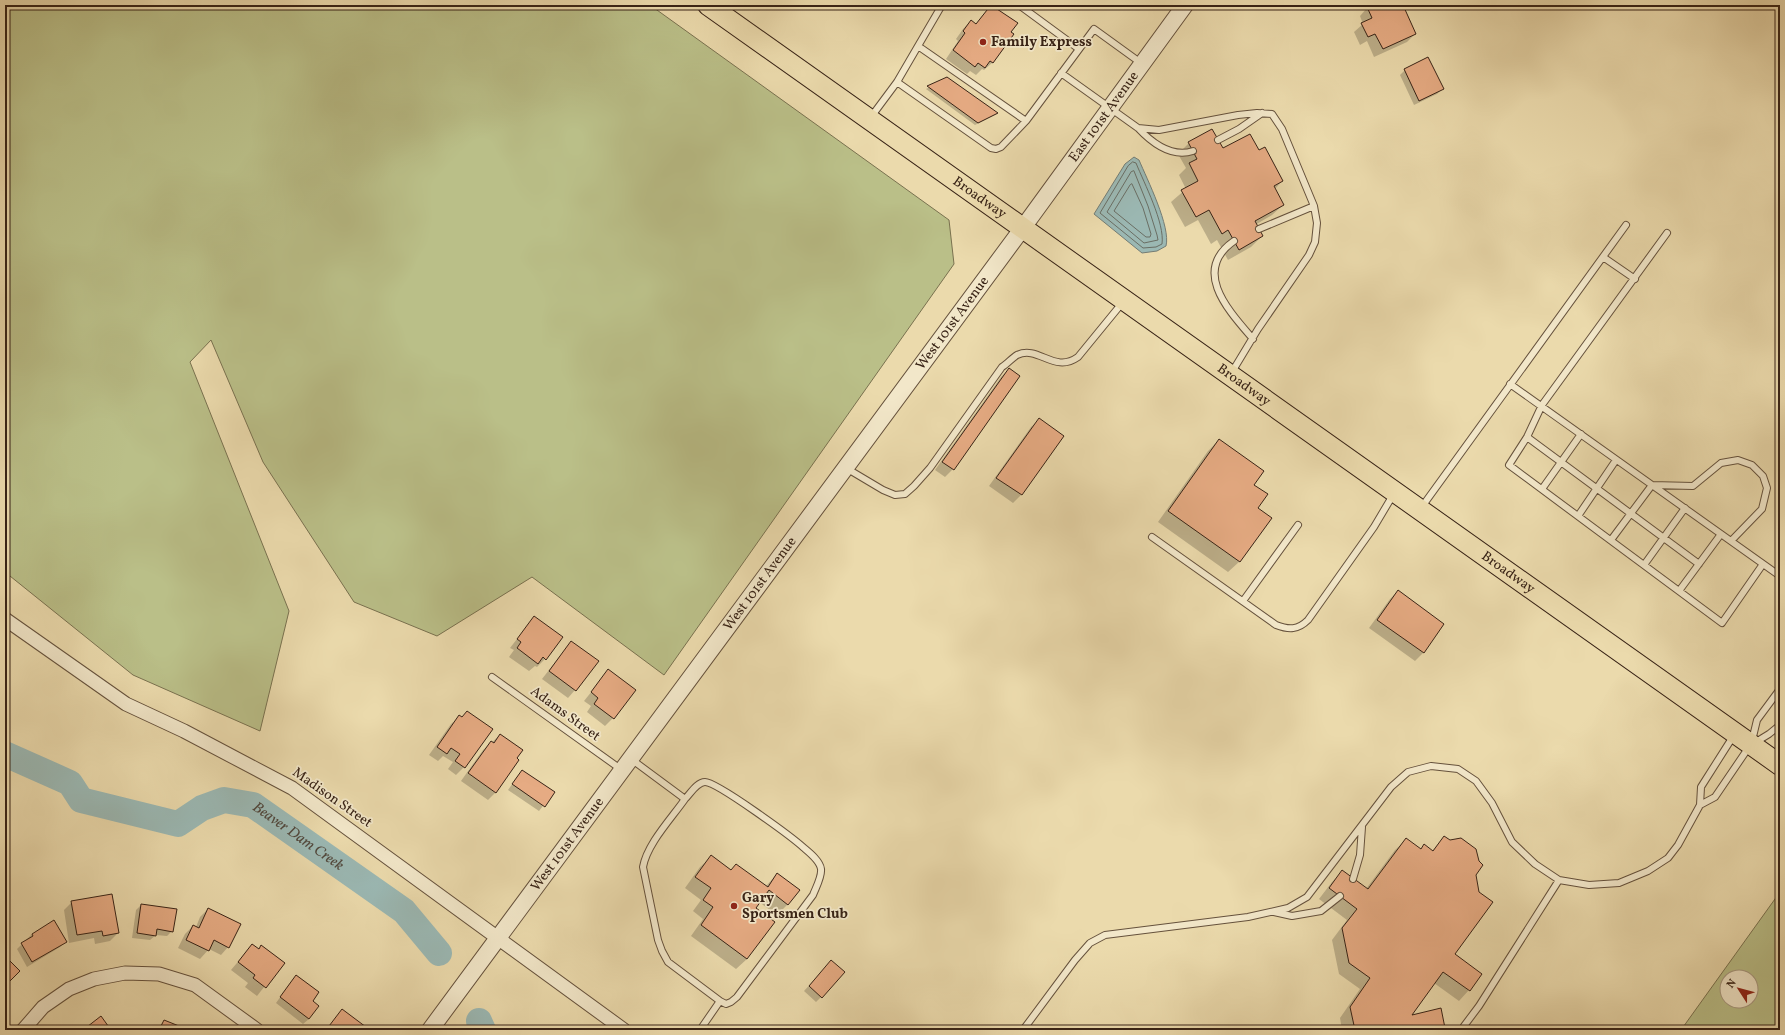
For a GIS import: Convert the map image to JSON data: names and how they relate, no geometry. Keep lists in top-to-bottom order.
{
  "streets": {
    "main road": ["Broadway"],
    "street": ["East 101st Avenue", "West 101st Avenue", "Madison Street"],
    "lane": ["Adams Street"]
  },
  "crossings": [
    ["East 101st Avenue", "Broadway"],
    ["East 101st Avenue", "West 101st Avenue"],
    ["Broadway", "West 101st Avenue"],
    ["West 101st Avenue", "Adams Street"],
    ["West 101st Avenue", "Madison Street"]
  ],
  "water": ["Beaver Dam Creek"],
  "places": ["Family Express", "Gary Sportsmen Club"],
  "north": "top left"
}
